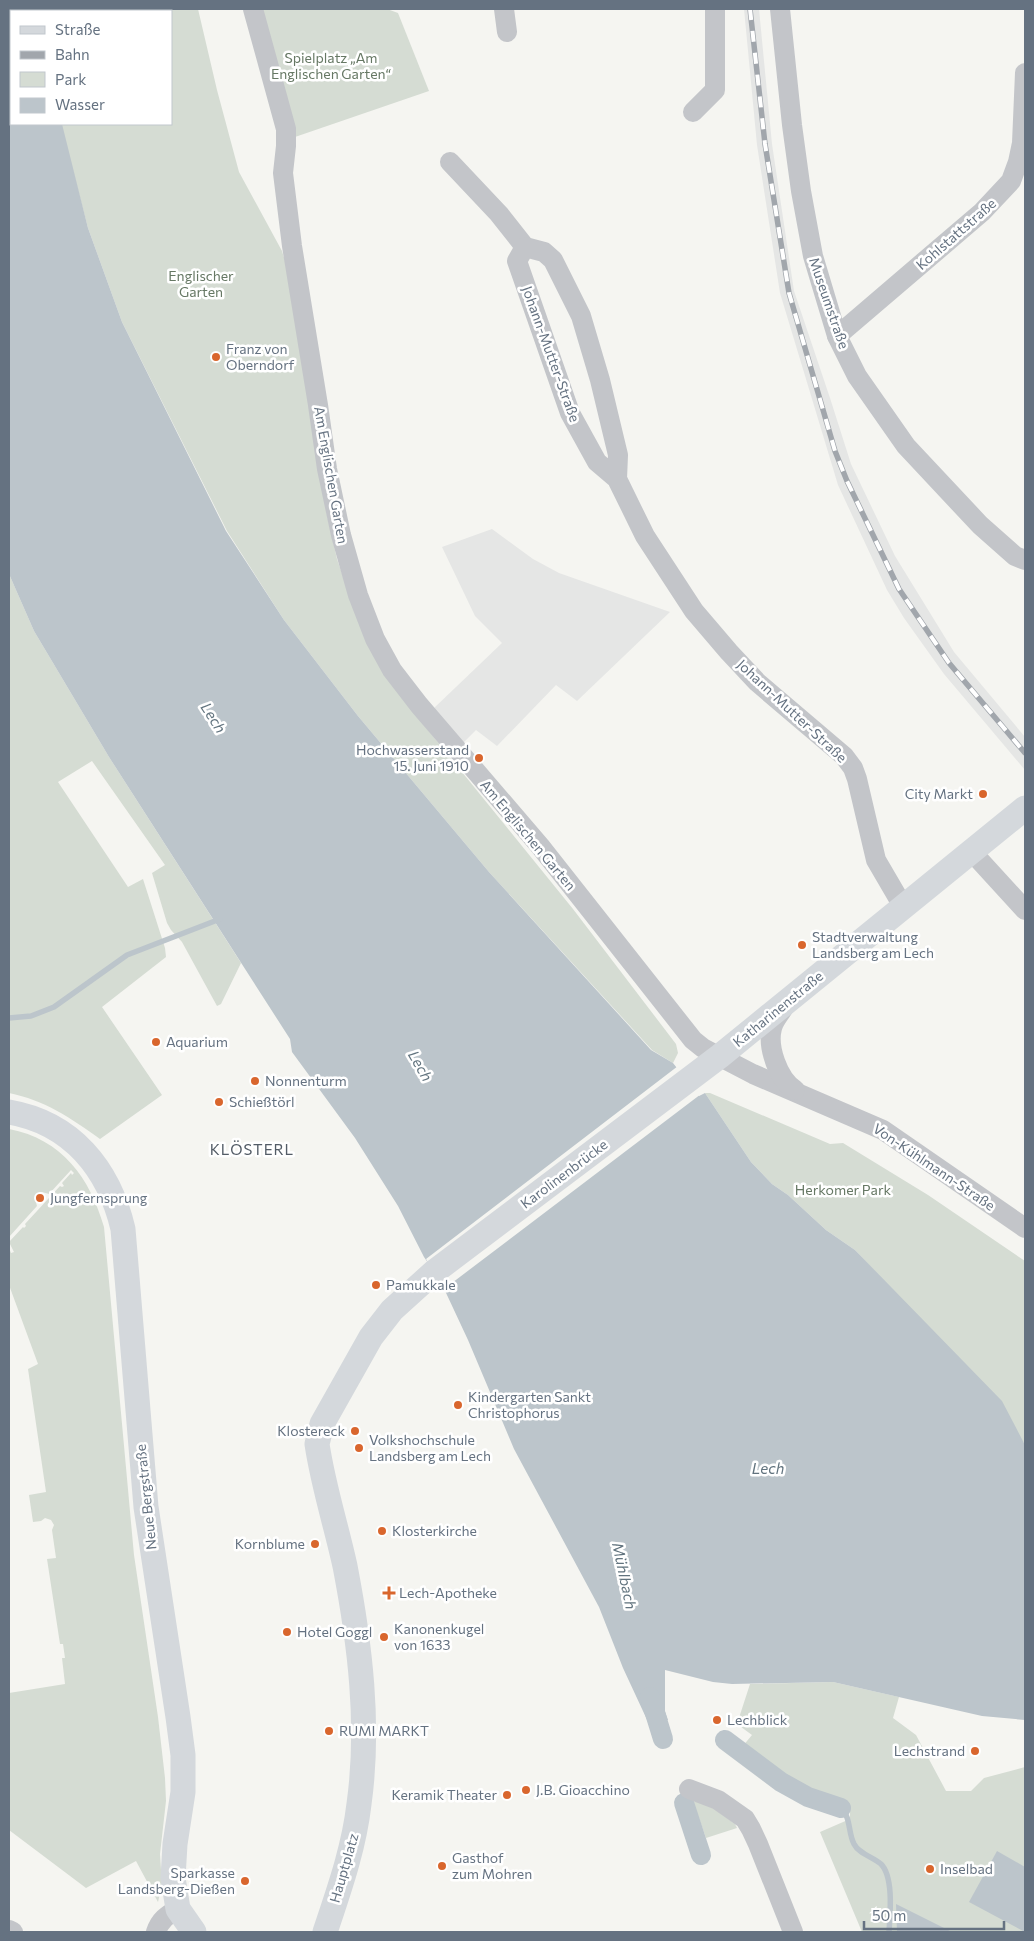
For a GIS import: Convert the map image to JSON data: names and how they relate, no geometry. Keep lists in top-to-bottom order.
{
  "streets": {
    "main road": [
      "Katharinenstraße",
      "Karolinenbrücke",
      "Neue Bergstraße",
      "Hauptplatz"
    ],
    "street": [
      "Kohlstattstraße",
      "Museumstraße",
      "Johann-Mutter-Straße",
      "Am Englischen Garten",
      "Von-Kühlmann-Straße"
    ]
  },
  "crossings": [
    ["Kohlstattstraße", "Museumstraße"],
    ["Johann-Mutter-Straße", "Katharinenstraße"],
    ["Am Englischen Garten", "Katharinenstraße"],
    ["Am Englischen Garten", "Von-Kühlmann-Straße"],
    ["Katharinenstraße", "Von-Kühlmann-Straße"],
    ["Katharinenstraße", "Karolinenbrücke"],
    ["Karolinenbrücke", "Hauptplatz"]
  ],
  "districts": ["KLÖSTERL"],
  "water": ["Lech", "Mühlbach"],
  "parks": ["Spielplatz „Am Englischen Garten“", "Englischer Garten", "Herkomer Park"],
  "places": {
    "other": [
      "Franz von Oberndorf",
      "Hochwasserstand 15. Juni 1910",
      "City Markt",
      "Stadtverwaltung Landsberg am Lech",
      "Aquarium",
      "Nonnenturm",
      "Schießtörl",
      "Jungfernsprung",
      "Pamukkale",
      "Kindergarten Sankt Christophorus",
      "Klostereck",
      "Volkshochschule Landsberg am Lech",
      "Klosterkirche",
      "Kornblume",
      "Hotel Goggl",
      "Kanonenkugel von 1633",
      "Lechblick",
      "RUMI MARKT",
      "Lechstrand",
      "J.B. Gioacchino",
      "Keramik Theater",
      "Gasthof zum Mohren",
      "Inselbad",
      "Sparkasse Landsberg-Dießen"
    ],
    "health": ["Lech-Apotheke"]
  },
  "legend": [
    "Straße",
    "Bahn",
    "Park",
    "Wasser"
  ],
  "scale_bar": "50 m"
}
